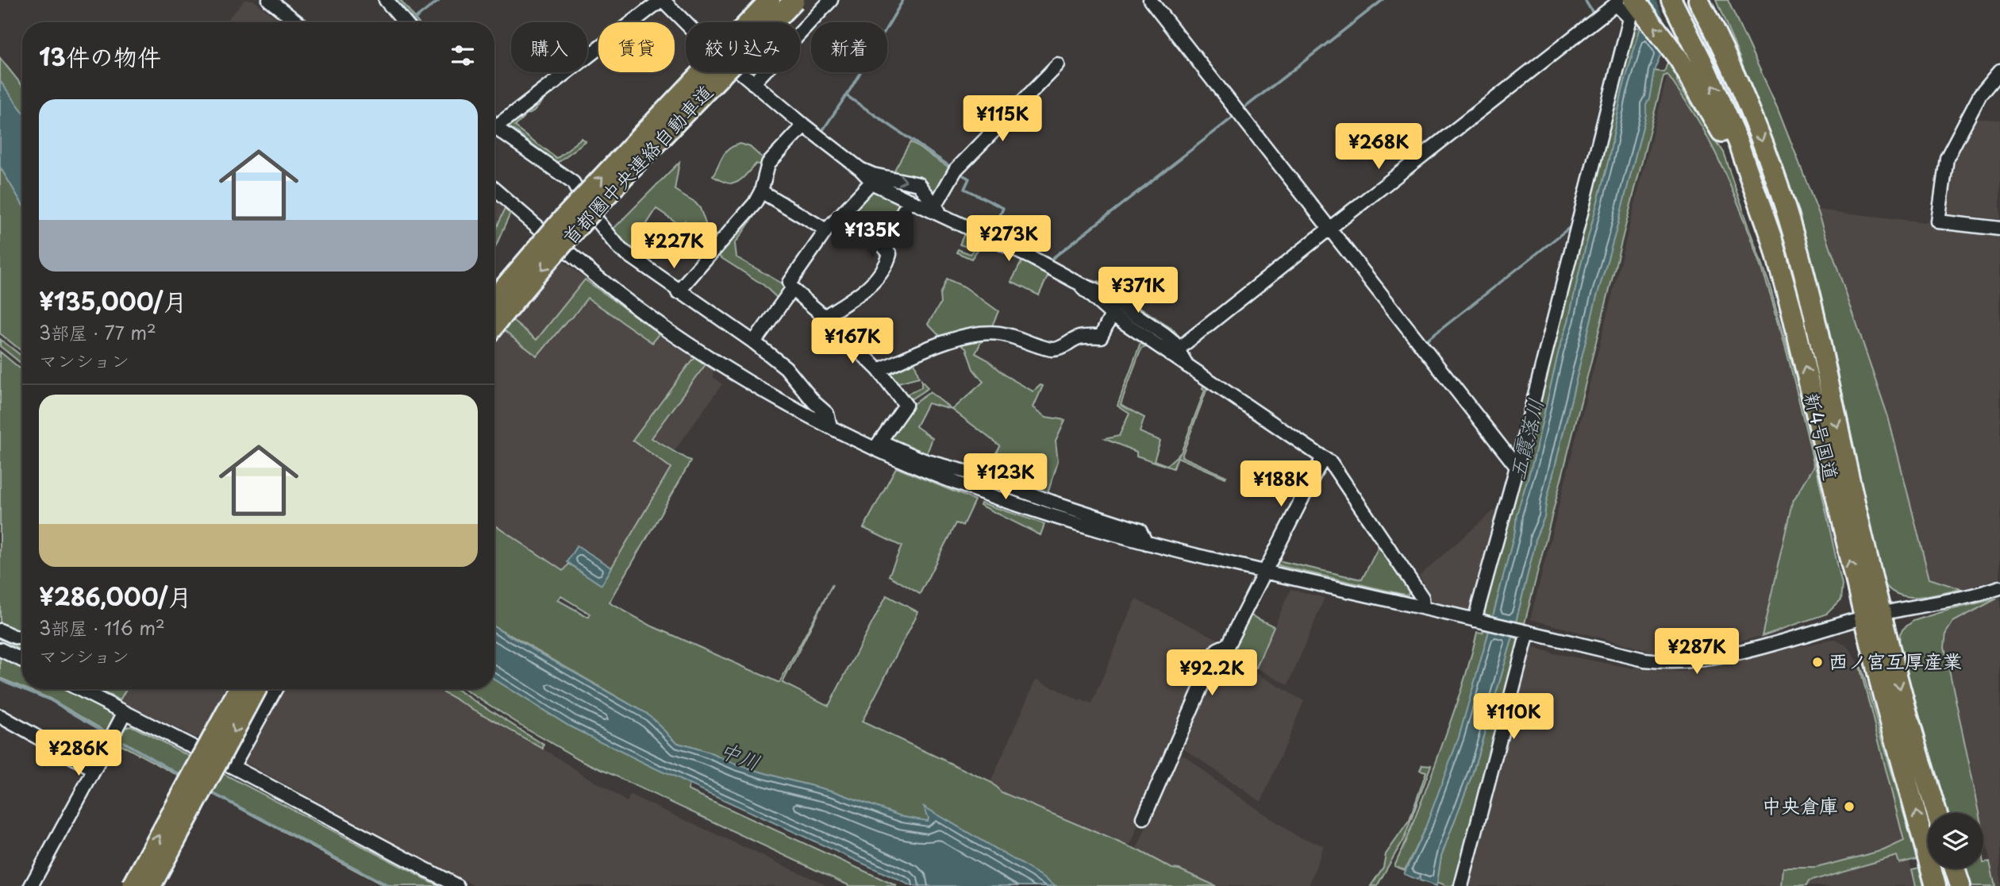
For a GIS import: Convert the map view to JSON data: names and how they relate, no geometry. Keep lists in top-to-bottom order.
{
  "streets": {
    "highway": ["首都圏中央連絡自動車道", "新4号国道"]
  },
  "water": ["五霞落川", "中川"],
  "places": ["西ノ宮互厚産業", "中央倉庫"],
  "page": {
    "chip": [
      "購入",
      "賃貸",
      "絞り込み",
      "新着"
    ],
    "heading": "13件の物件",
    "list": [
      {
        "name": "¥135,000/月",
        "note": "3部屋 · 77 m² · マンション"
      },
      {
        "name": "¥286,000/月",
        "note": "3部屋 · 116 m² · マンション"
      }
    ],
    "price": [
      "¥115K",
      "¥268K",
      "¥135K",
      "¥273K",
      "¥227K",
      "¥371K",
      "¥167K",
      "¥123K",
      "¥188K",
      "¥287K",
      "¥92.2K",
      "¥110K",
      "¥286K"
    ]
  }
}
